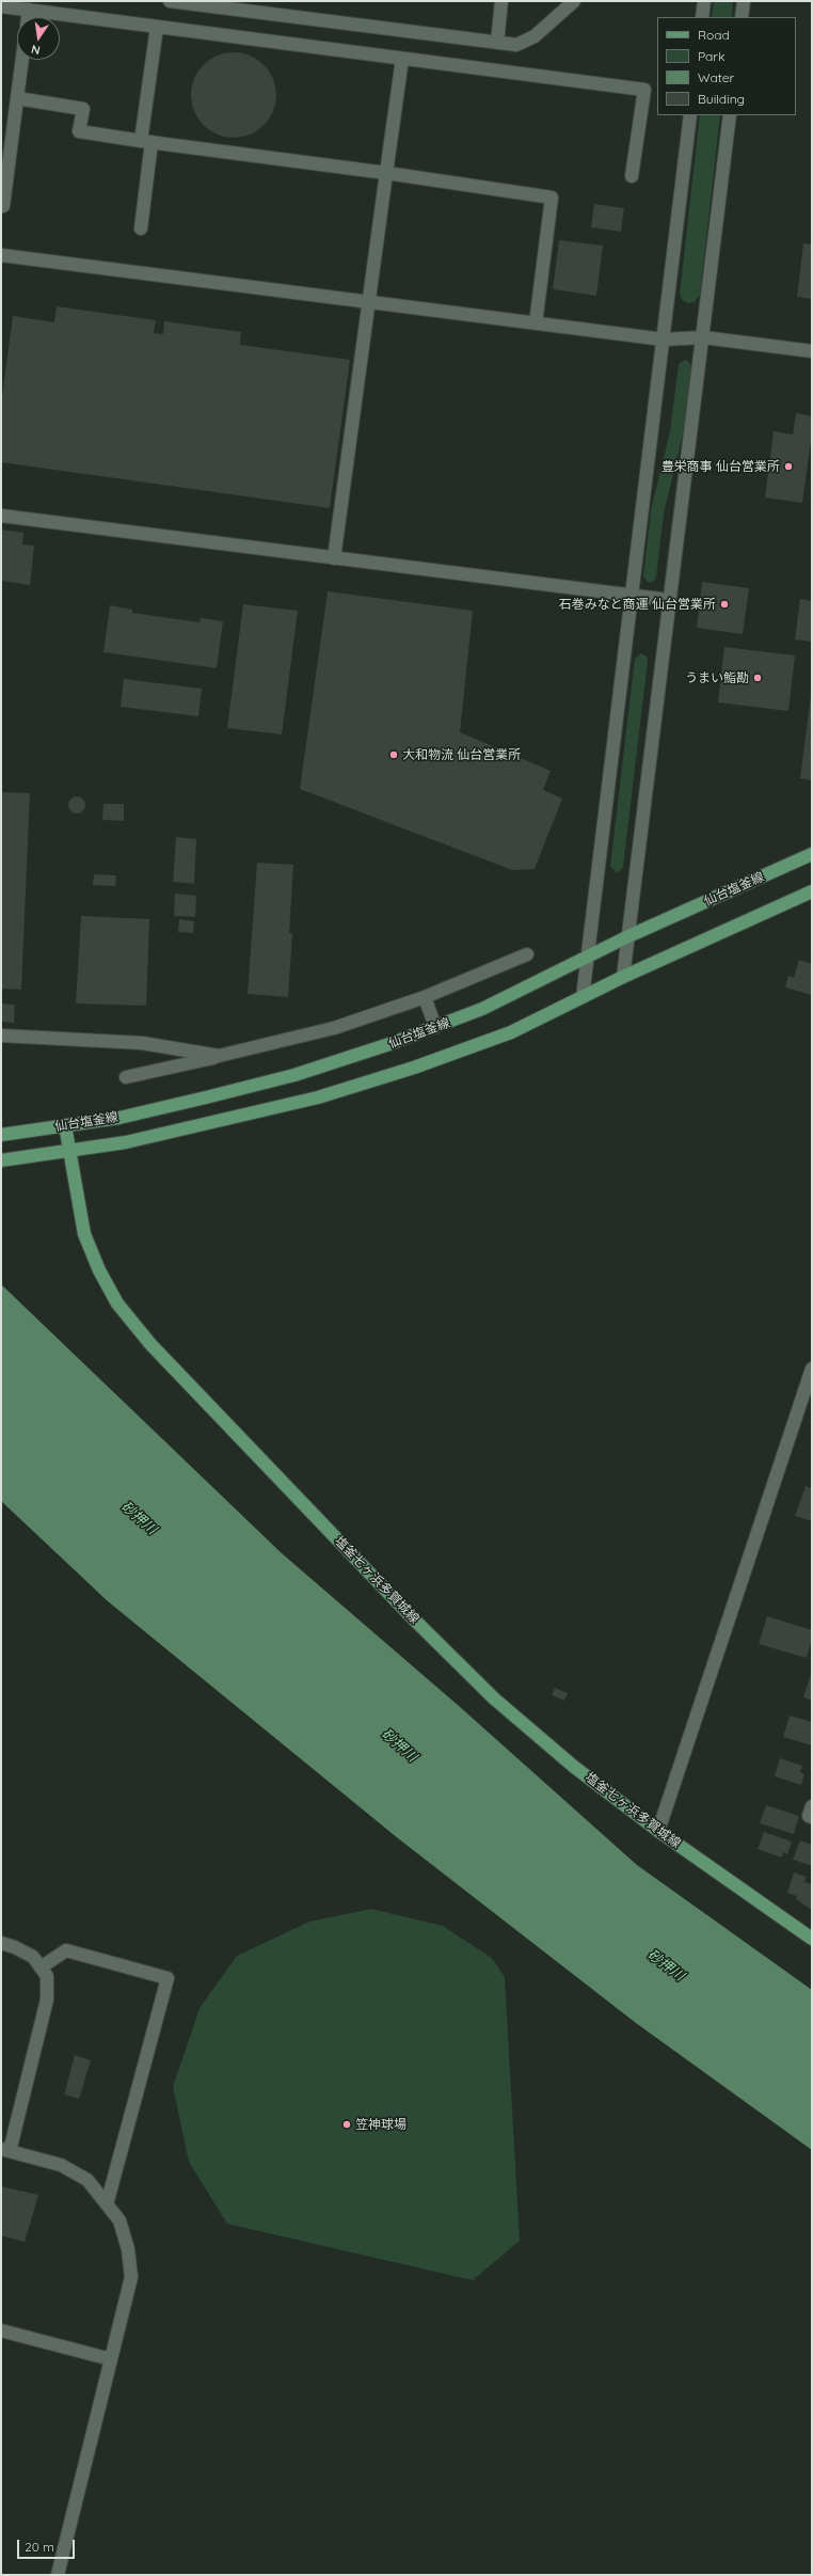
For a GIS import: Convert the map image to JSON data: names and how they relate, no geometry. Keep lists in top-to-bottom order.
{
  "streets": {
    "main road": ["仙台塩釜線", "塩釜七ヶ浜多賀城線"]
  },
  "crossings": [
    ["仙台塩釜線", "塩釜七ヶ浜多賀城線"]
  ],
  "water": ["砂押川"],
  "places": [
    "豊栄商事 仙台営業所",
    "石巻みなと商運 仙台営業所",
    "うまい鮨勘",
    "大和物流 仙台営業所",
    "笠神球場"
  ],
  "legend": [
    "Road",
    "Park",
    "Water",
    "Building"
  ],
  "scale_bar": "20 m",
  "north": "bottom"
}
